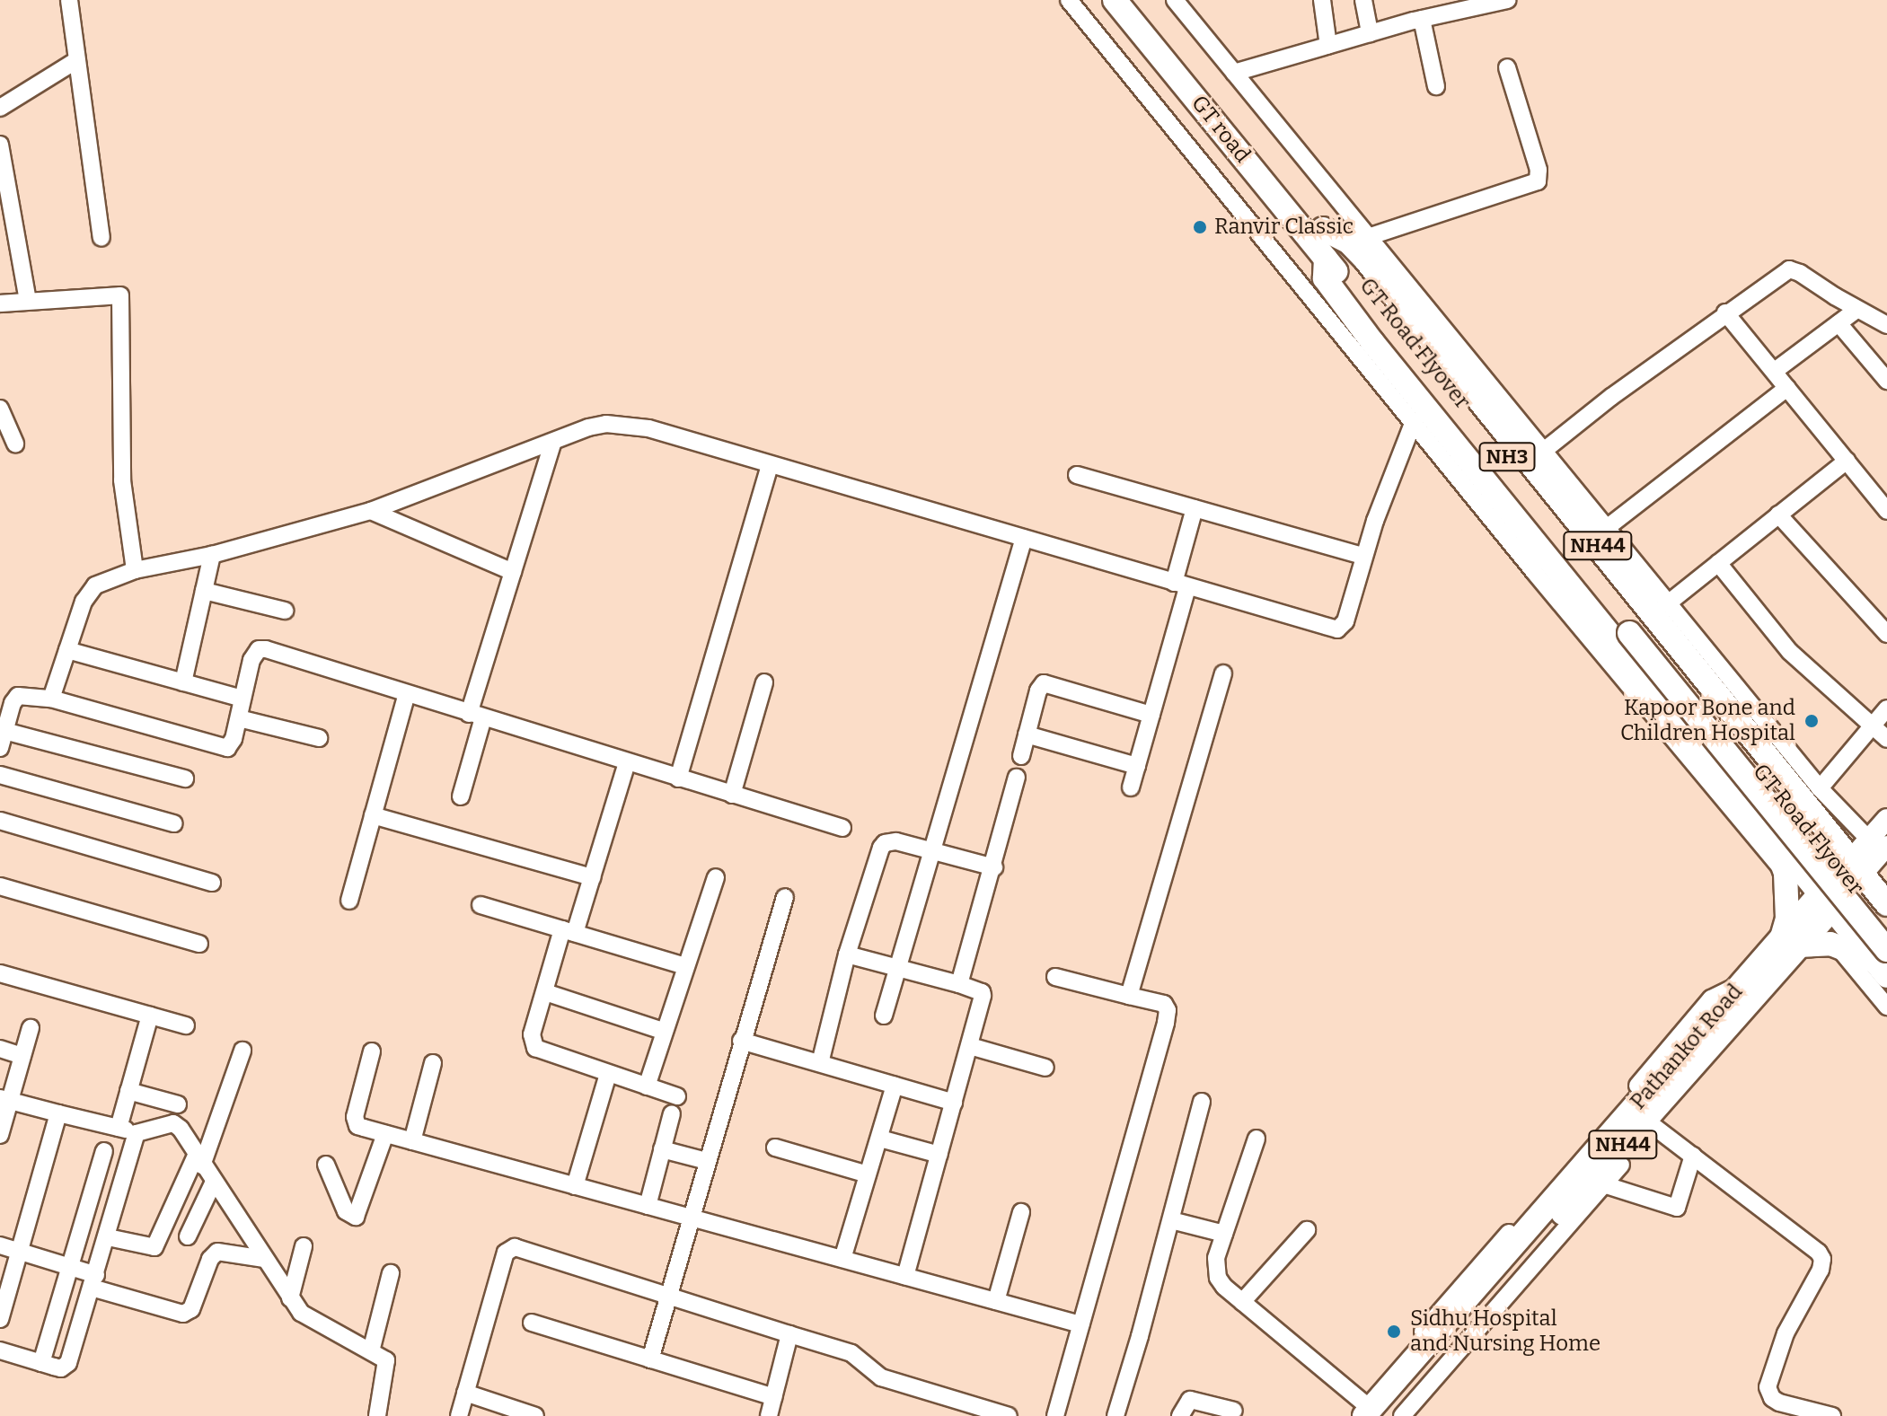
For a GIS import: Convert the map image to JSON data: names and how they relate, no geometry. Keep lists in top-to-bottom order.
{
  "streets": {
    "highway": [
      "GT road",
      "GT Road Flyover",
      "NH3",
      "NH44",
      "Pathankot Road"
    ]
  },
  "crossings": [
    ["GT road", "GT Road Flyover"],
    ["GT road", "NH44"],
    ["GT Road Flyover", "NH44"],
    ["NH44", "Pathankot Road"]
  ],
  "places": ["Ranvir Classic", "Kapoor Bone and Children Hospital", "Sidhu Hospital and Nursing Home"]
}
